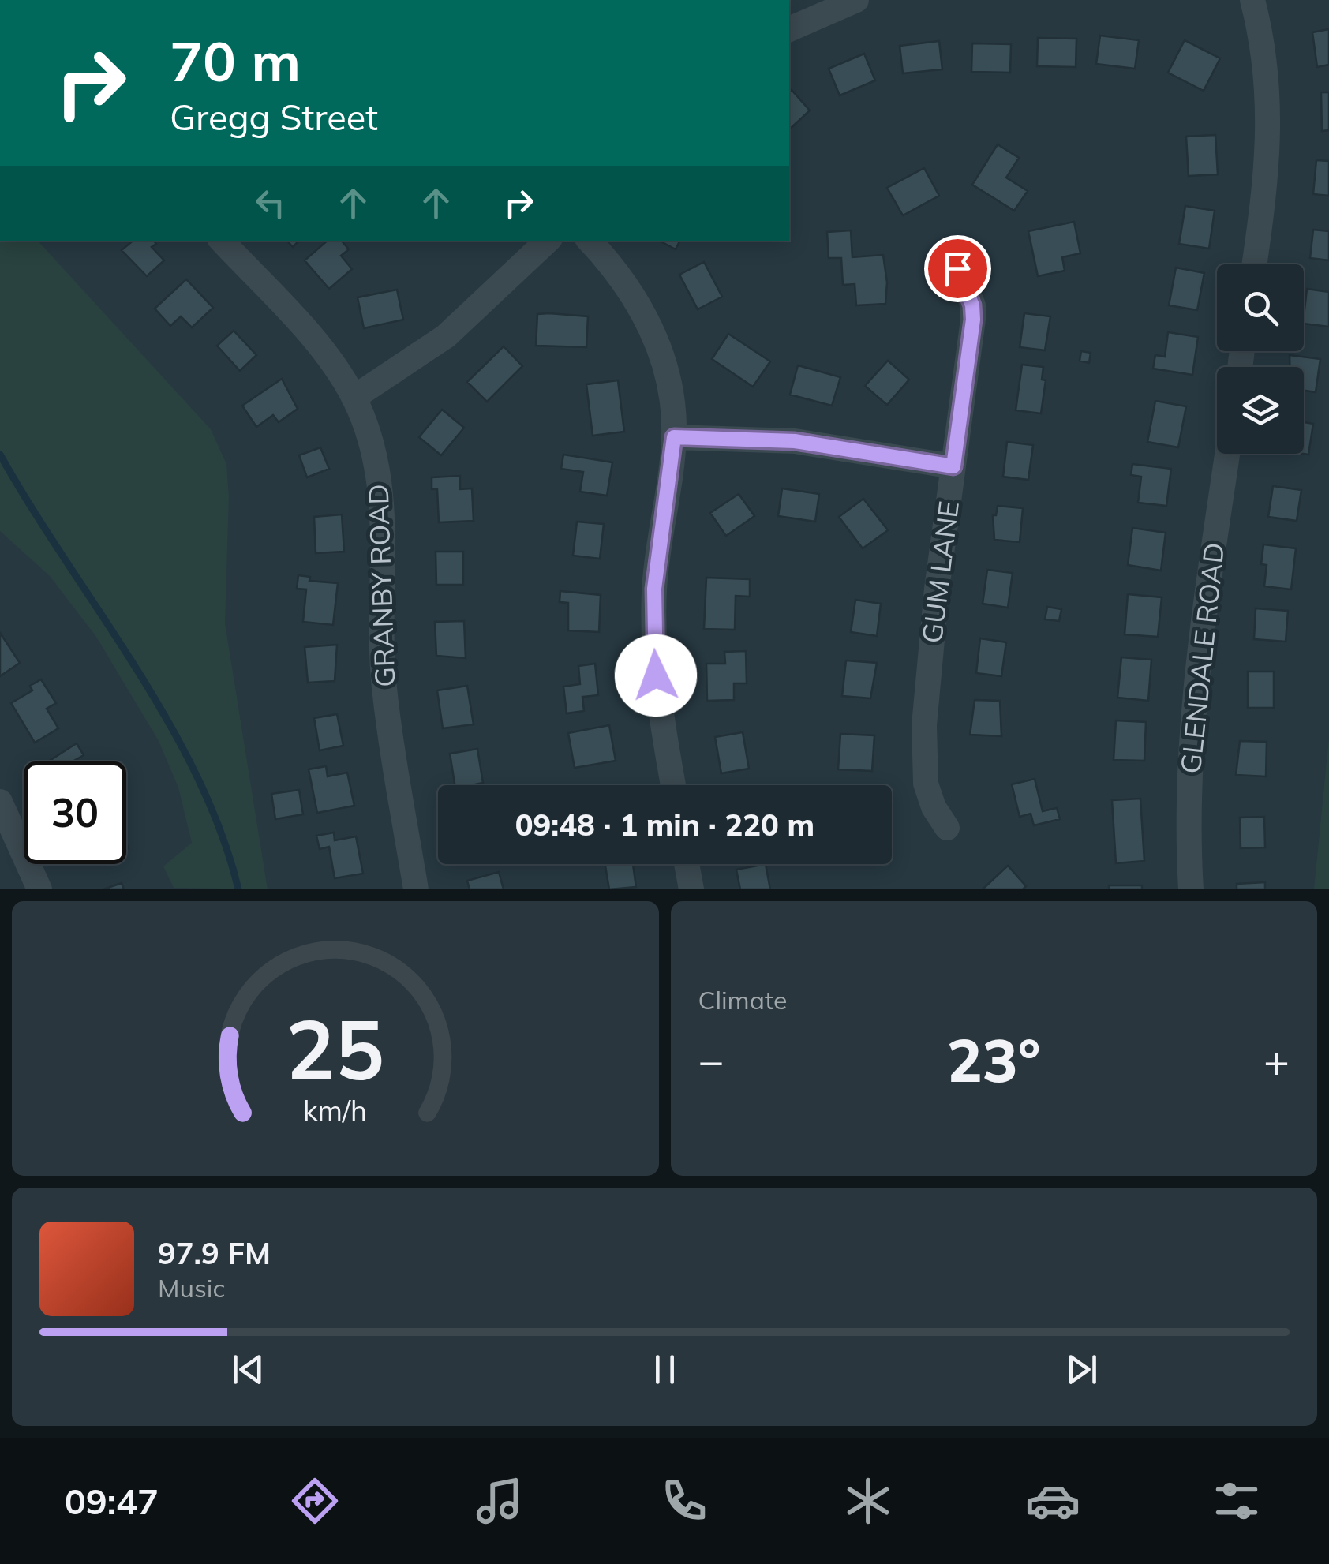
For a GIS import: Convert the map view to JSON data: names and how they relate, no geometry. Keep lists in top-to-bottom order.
{
  "streets": {
    "street": ["GUM LANE", "GRANBY ROAD", "GLENDALE ROAD"]
  },
  "page": {
    "turn": ["70 m", "Gregg Street"],
    "limit": "30",
    "trip": "09:48 · 1 min · 220 m",
    "tile": "Climate",
    "heat": ["−", "23°", "+"],
    "song": ["97.9 FM", "Music"],
    "tabs": "09:47",
    "gauge": ["25", "km/h"]
  }
}
